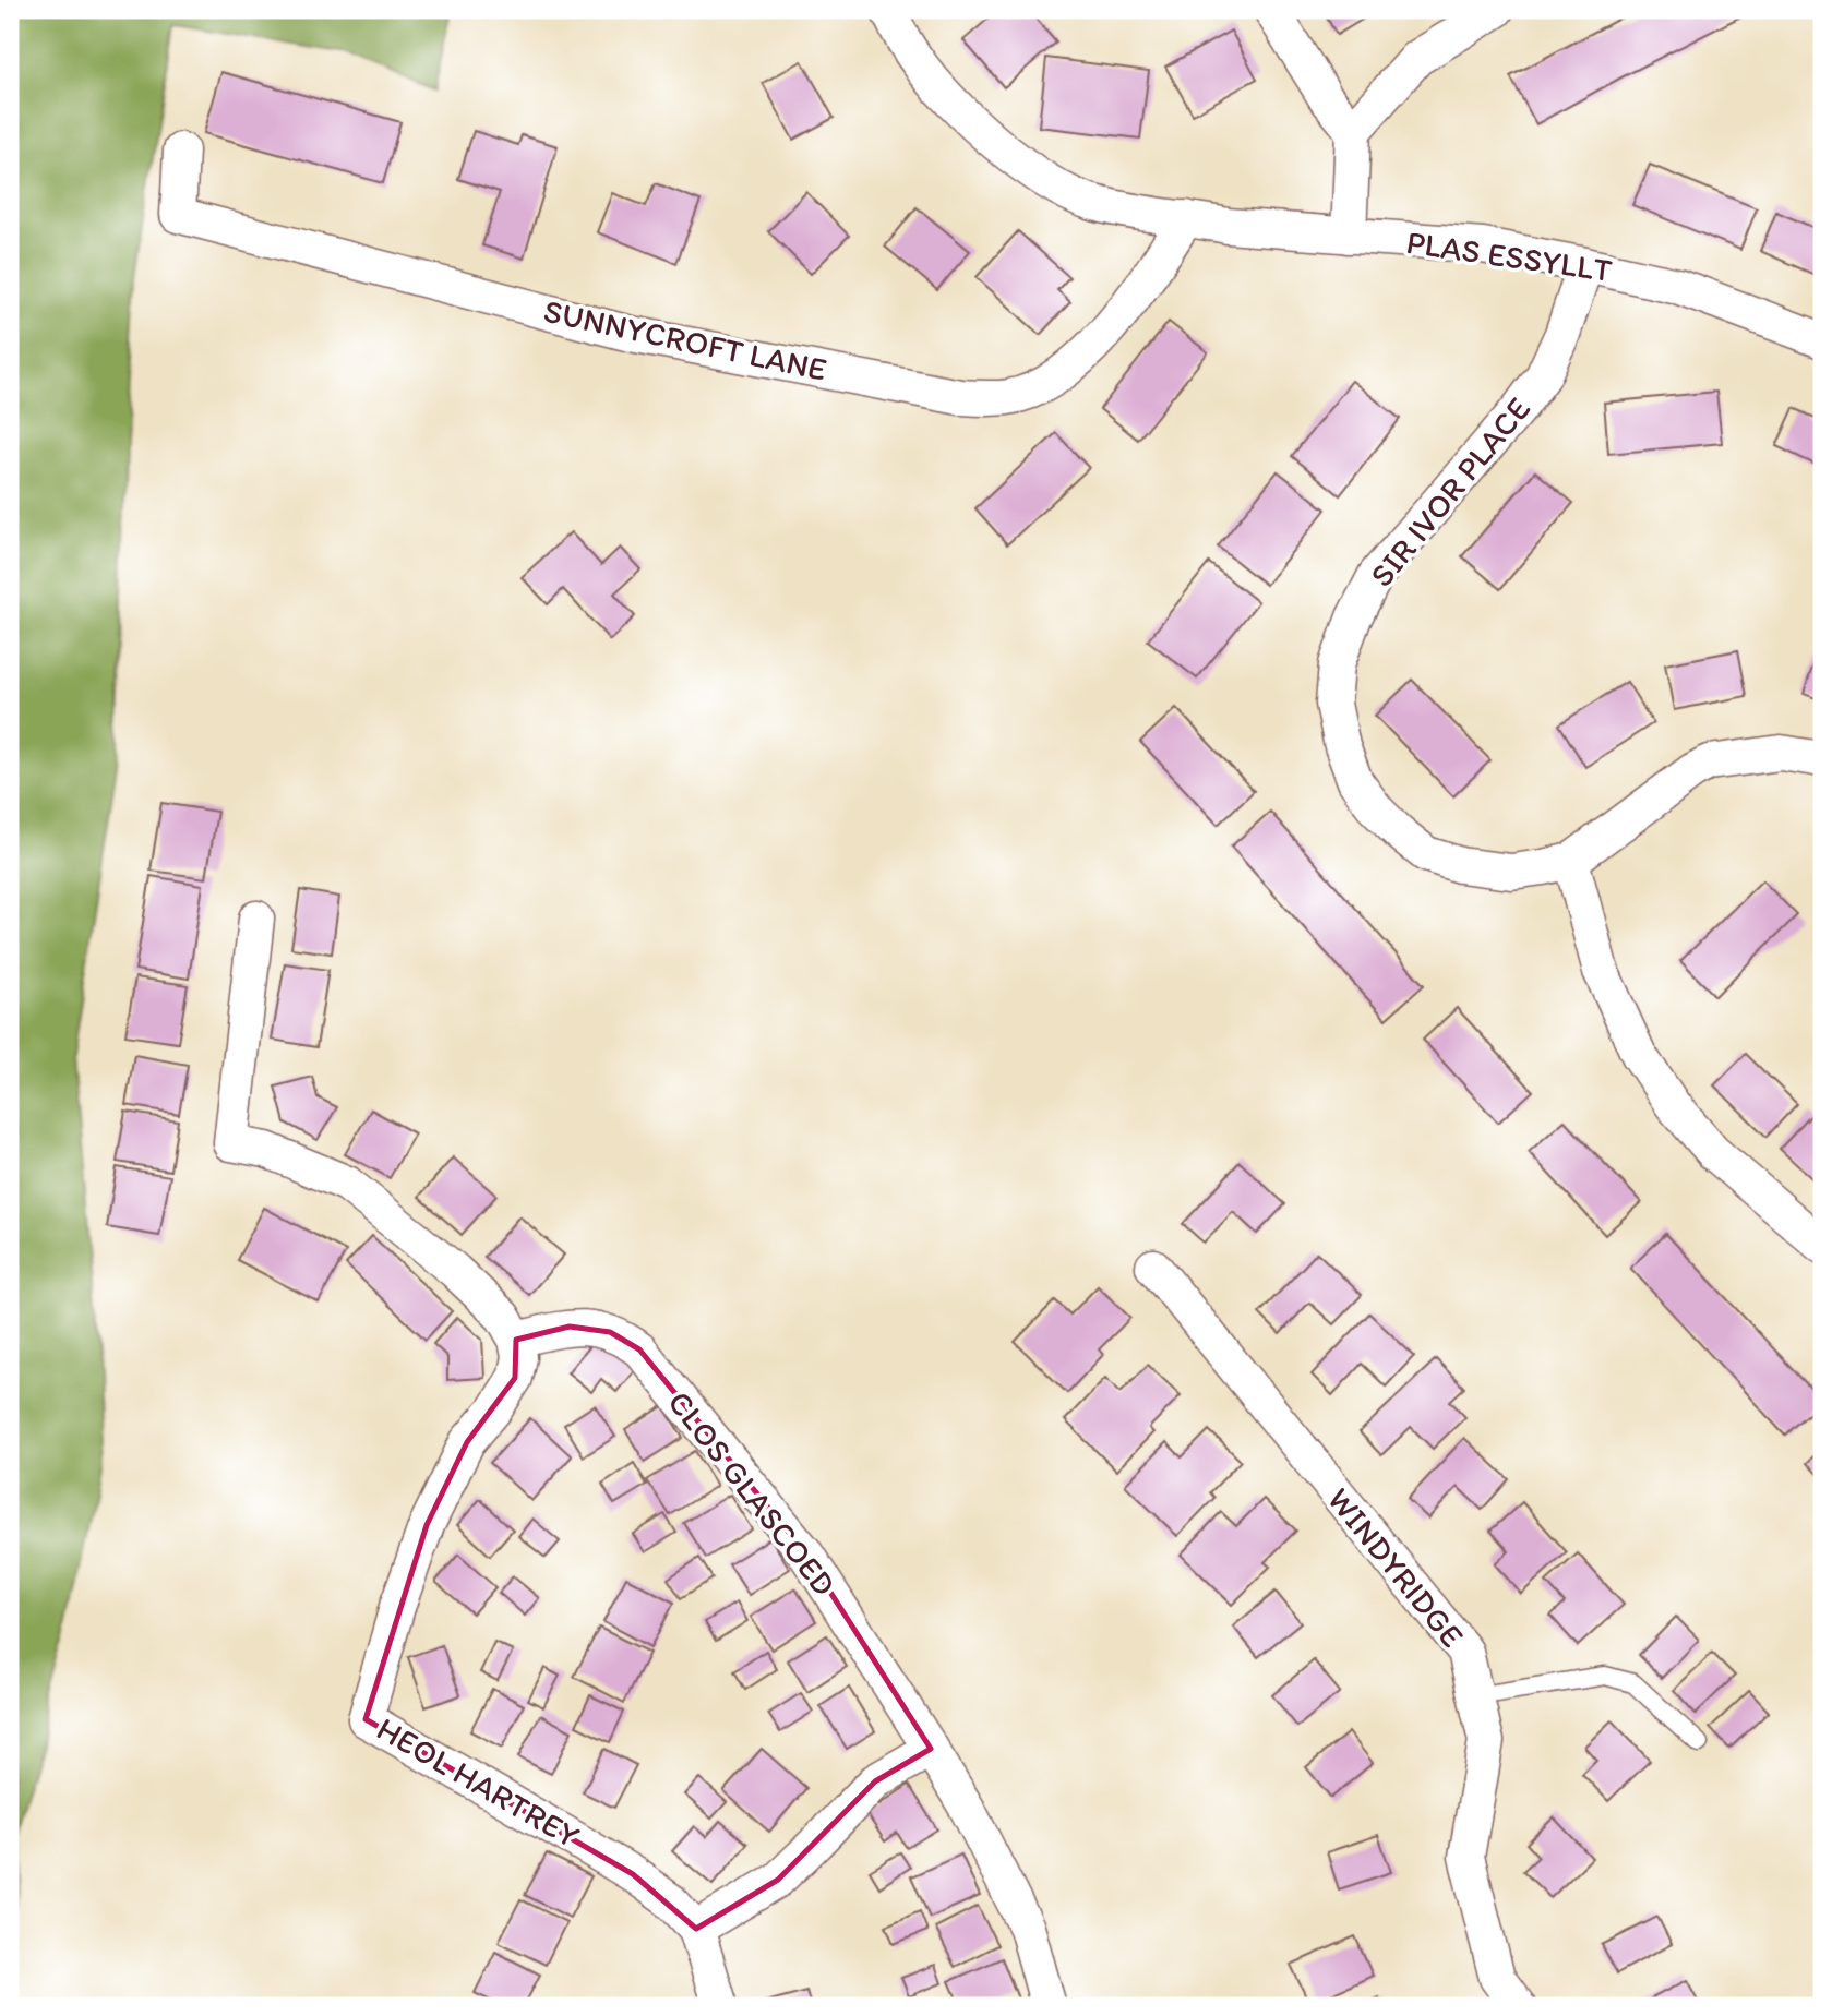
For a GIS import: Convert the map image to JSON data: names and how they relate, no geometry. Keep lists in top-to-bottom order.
{
  "streets": {
    "street": [
      "PLAS ESSYLLT",
      "SUNNYCROFT LANE",
      "SIR IVOR PLACE",
      "CLOS GLASCOED",
      "WINDYRIDGE",
      "HEOL HARTREY"
    ]
  },
  "crossings": [
    ["PLAS ESSYLLT", "SUNNYCROFT LANE"],
    ["PLAS ESSYLLT", "SIR IVOR PLACE"],
    ["CLOS GLASCOED", "HEOL HARTREY"]
  ]
}
